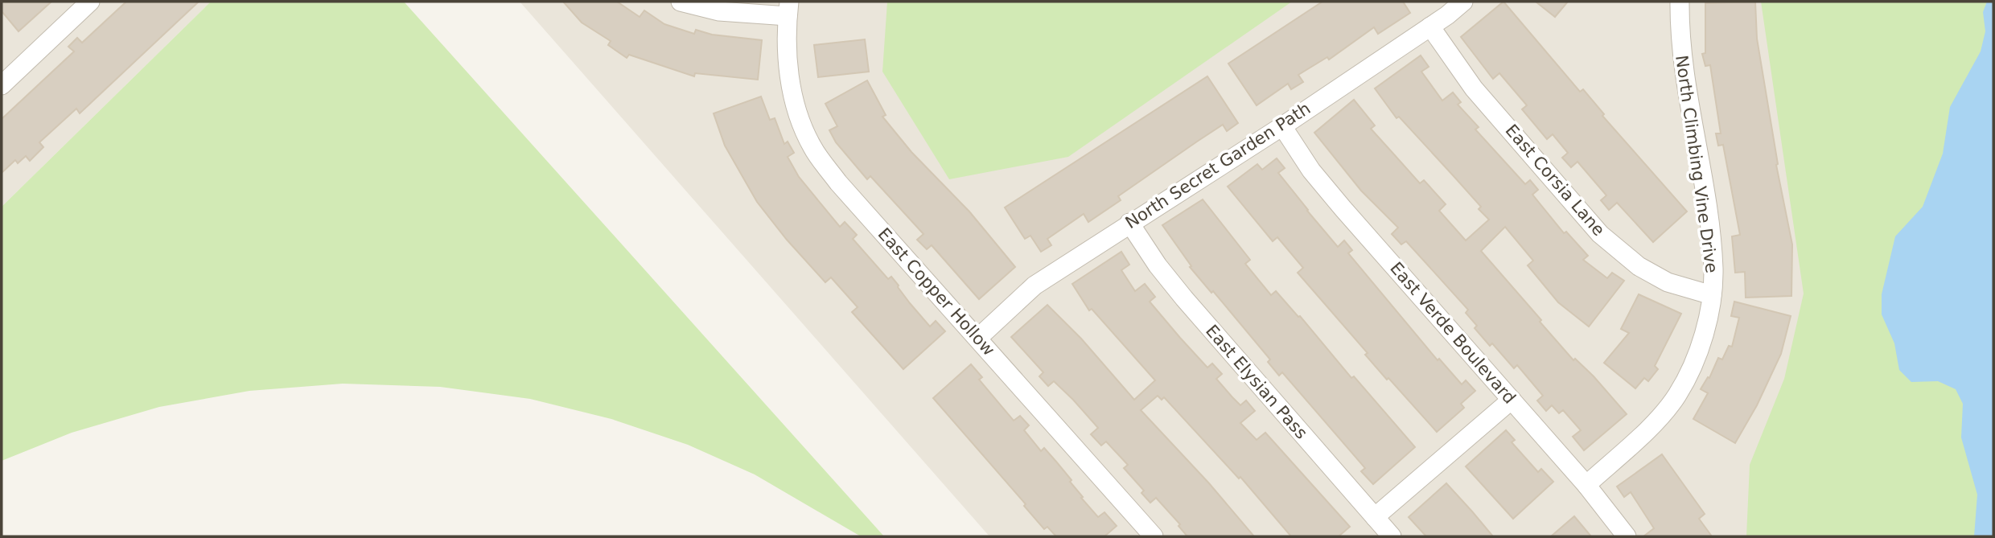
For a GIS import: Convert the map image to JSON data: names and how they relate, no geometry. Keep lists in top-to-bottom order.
{
  "streets": {
    "street": [
      "North Climbing Vine Drive",
      "North Secret Garden Path",
      "East Corsia Lane",
      "East Copper Hollow",
      "East Verde Boulevard",
      "East Elysian Pass"
    ]
  },
  "crossings": [
    ["North Climbing Vine Drive", "East Corsia Lane"],
    ["North Climbing Vine Drive", "East Verde Boulevard"],
    ["North Secret Garden Path", "East Corsia Lane"],
    ["North Secret Garden Path", "East Copper Hollow"],
    ["North Secret Garden Path", "East Verde Boulevard"],
    ["North Secret Garden Path", "East Elysian Pass"]
  ]
}
